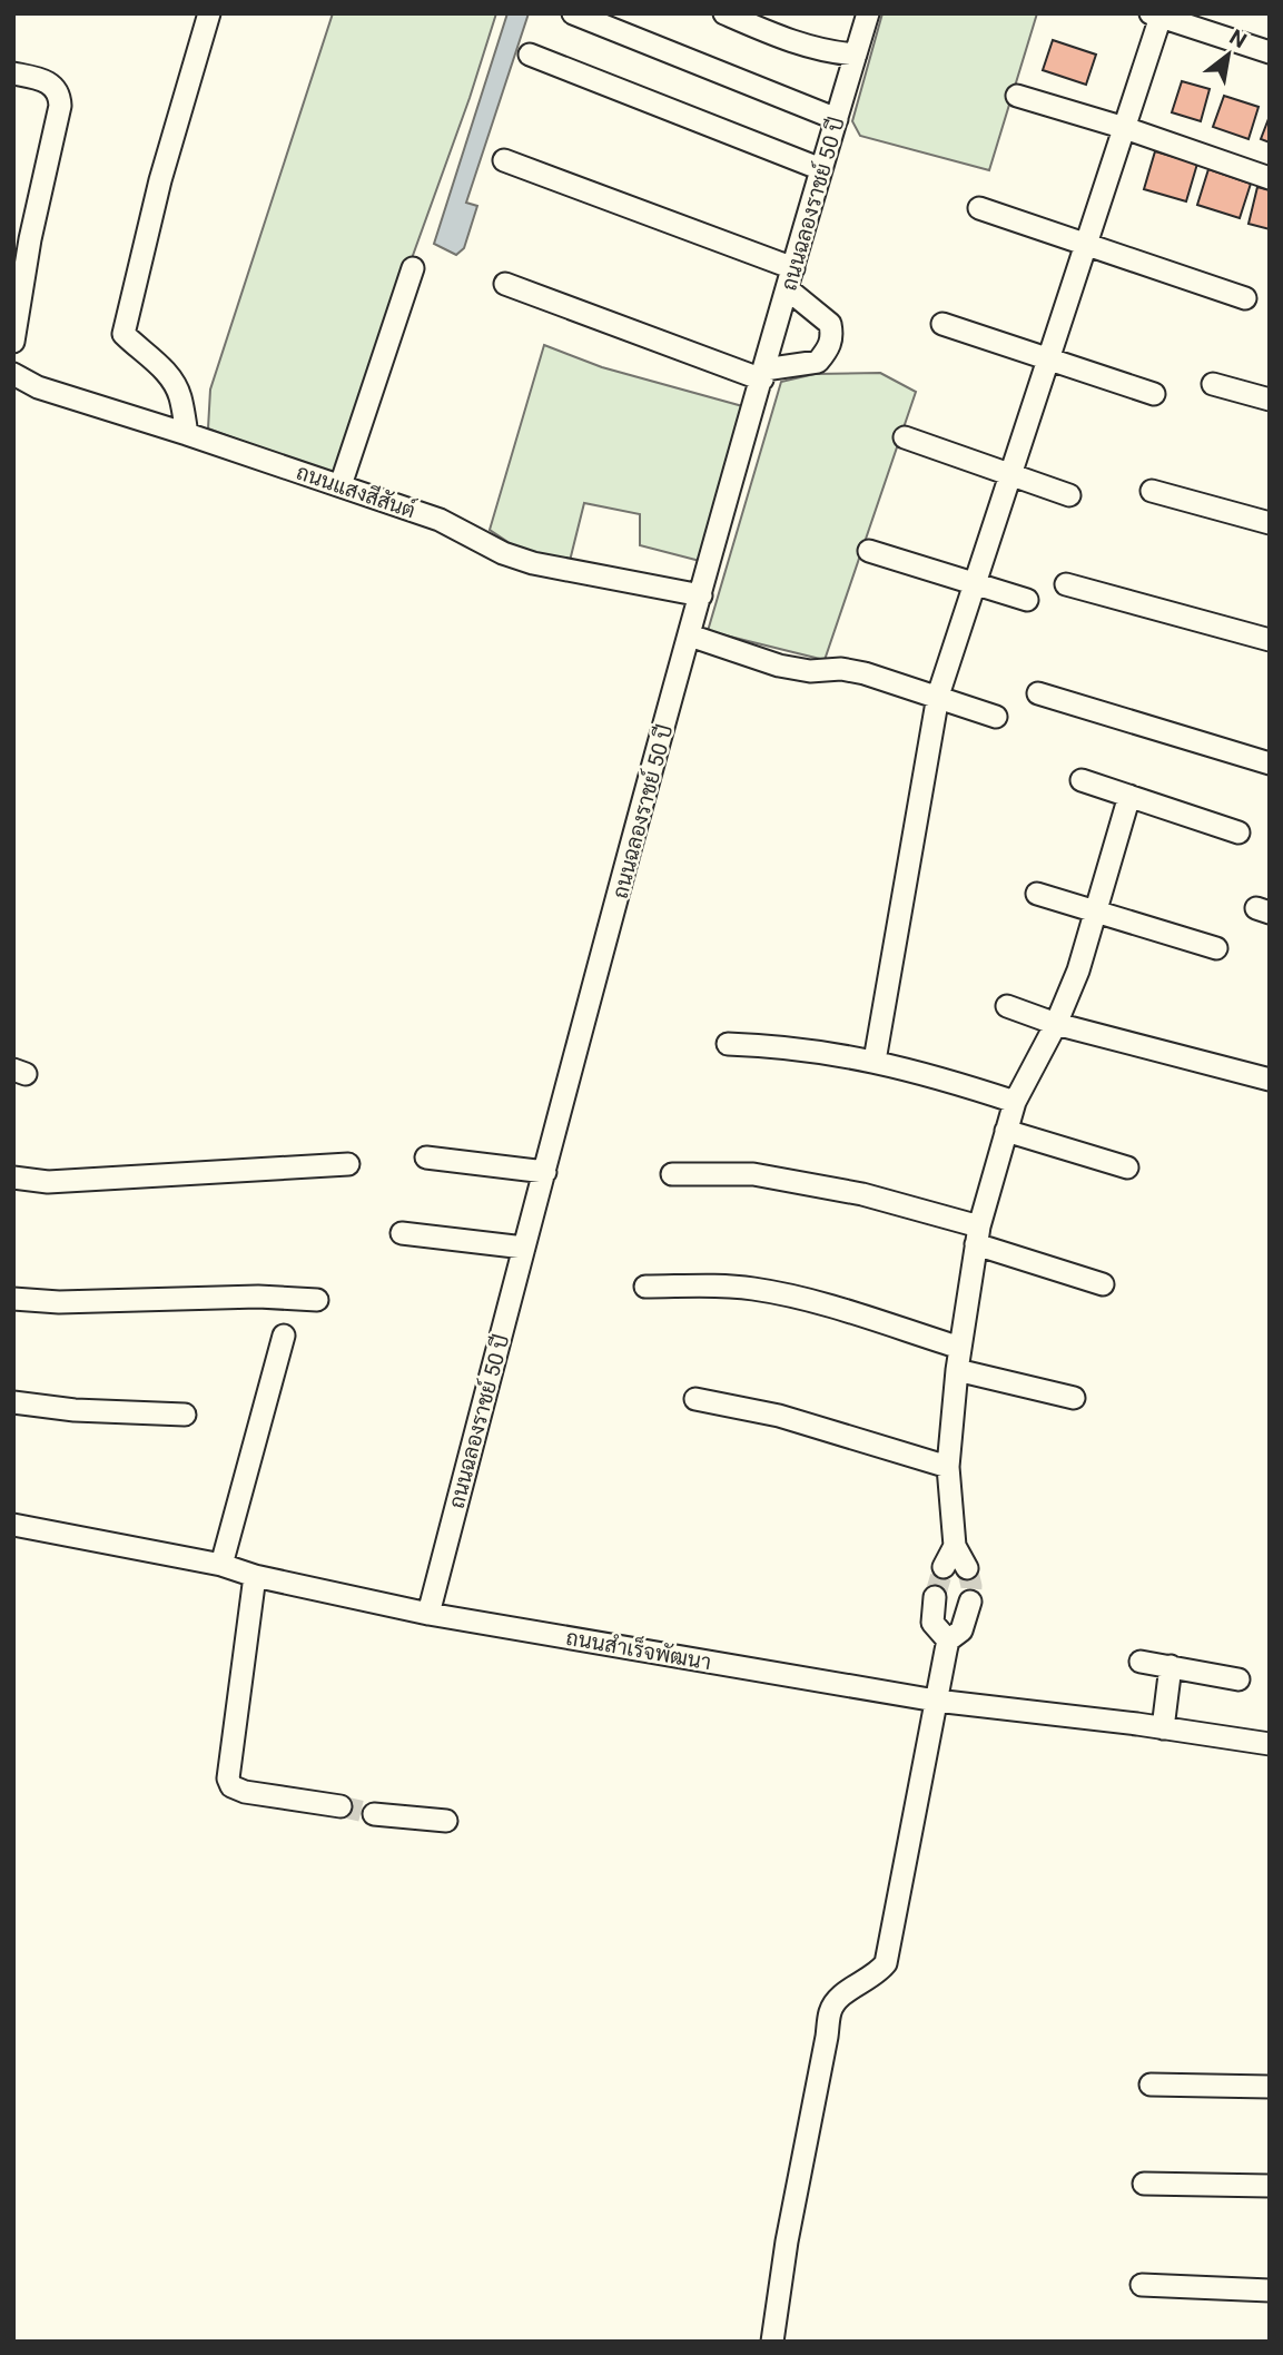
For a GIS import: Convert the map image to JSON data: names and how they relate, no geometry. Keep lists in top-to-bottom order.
{
  "streets": {
    "street": ["ถนนฉลองราชย์ 50 ปี", "ถนนแสงสีสันต์", "ถนนสำเร็จพัฒนา"]
  },
  "crossings": [
    ["ถนนฉลองราชย์ 50 ปี", "ถนนแสงสีสันต์"],
    ["ถนนฉลองราชย์ 50 ปี", "ถนนสำเร็จพัฒนา"]
  ],
  "north": "top right"
}
